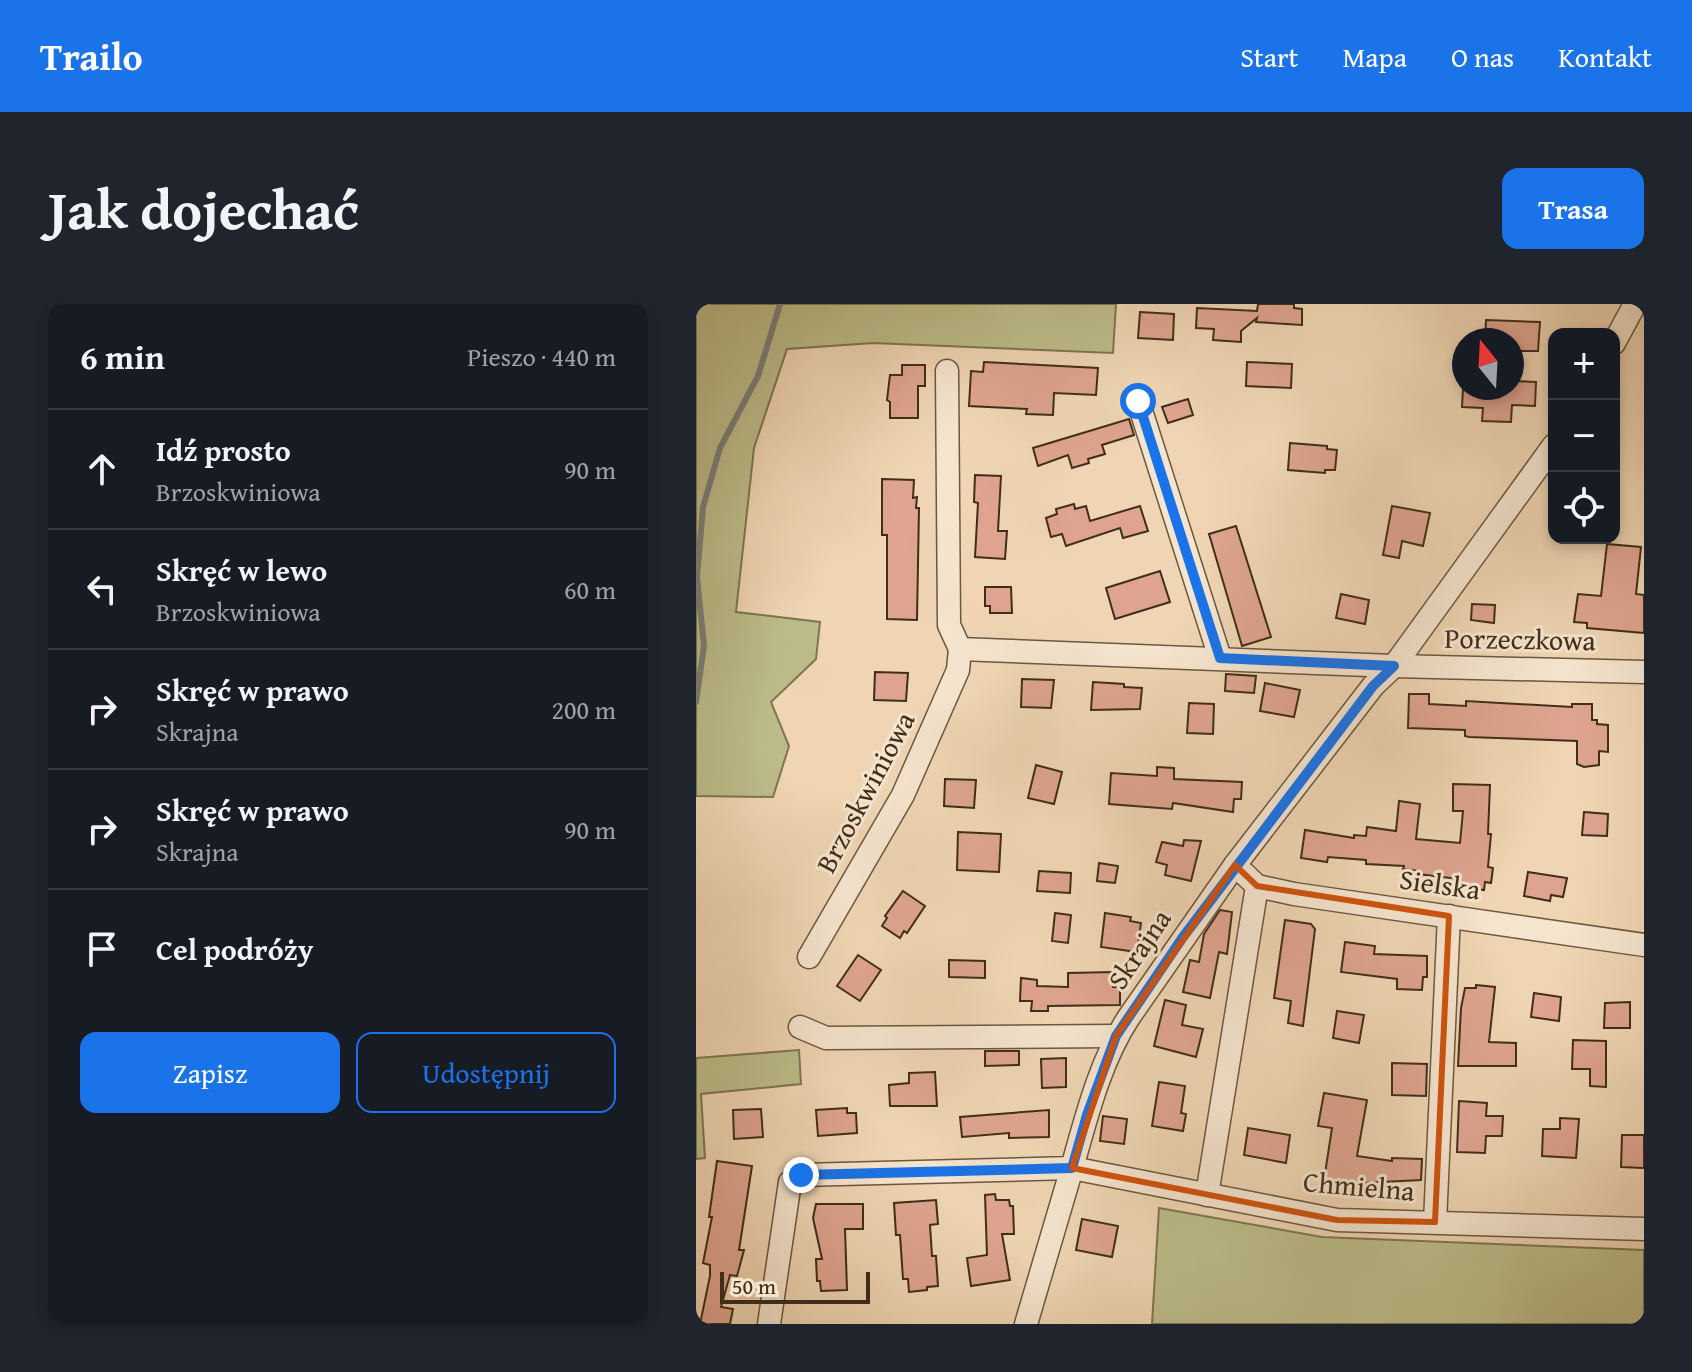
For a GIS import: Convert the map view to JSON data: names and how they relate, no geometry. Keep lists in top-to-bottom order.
{
  "streets": {
    "street": [
      "Porzeczkowa",
      "Brzoskwiniowa",
      "Sielska",
      "Skrajna",
      "Chmielna"
    ]
  },
  "crossings": [
    ["Porzeczkowa", "Skrajna"],
    ["Skrajna", "Chmielna"]
  ],
  "scale_bar": "50 m",
  "north": "top",
  "page": {
    "header": "Trailo",
    "nav": [
      "Start",
      "Mapa",
      "O nas",
      "Kontakt"
    ],
    "title": "Jak dojechać",
    "buttons": [
      "Trasa",
      ["Zapisz", "Udostępnij"]
    ],
    "heading": ["6 min", "Pieszo · 440 m"],
    "map_buttons": ["+", "−"],
    "list": [
      ["Idź prosto", "Brzoskwiniowa", "90 m"],
      ["Skręć w lewo", "Brzoskwiniowa", "60 m"],
      ["Skręć w prawo", "Skrajna", "200 m"],
      ["Skręć w prawo", "Skrajna", "90 m"],
      "Cel podróży"
    ],
    "scale": "50 m"
  }
}
